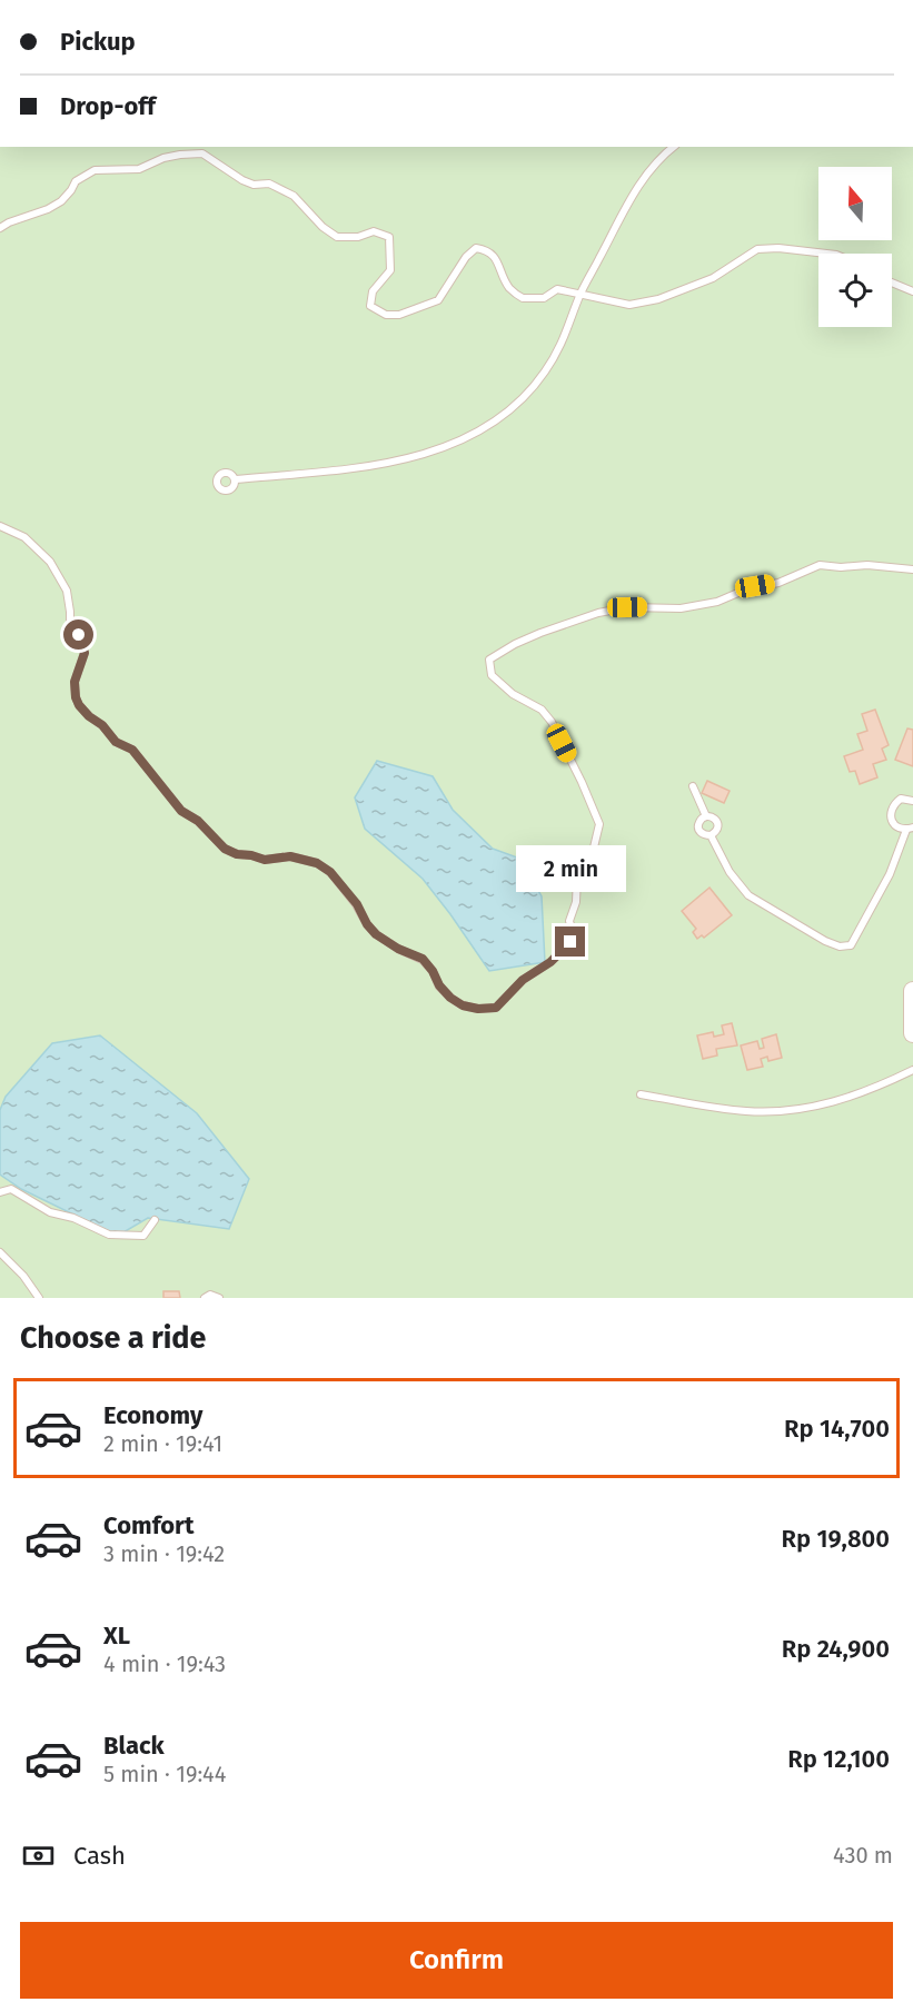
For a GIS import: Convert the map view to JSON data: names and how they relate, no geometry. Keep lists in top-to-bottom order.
{
  "north": "top",
  "page": {
    "banner": ["Pickup", "Drop-off"],
    "bubble": "2 min",
    "heading": "Choose a ride",
    "list": [
      {
        "name": "Economy",
        "note": "2 min · 19:41",
        "value": "Rp 14,700"
      },
      {
        "name": "Comfort",
        "note": "3 min · 19:42",
        "value": "Rp 19,800"
      },
      {
        "name": "XL",
        "note": "4 min · 19:43",
        "value": "Rp 24,900"
      },
      {
        "name": "Black",
        "note": "5 min · 19:44",
        "value": "Rp 12,100"
      }
    ],
    "pay": ["Cash", "430 m"],
    "buttons": "Confirm"
  }
}
